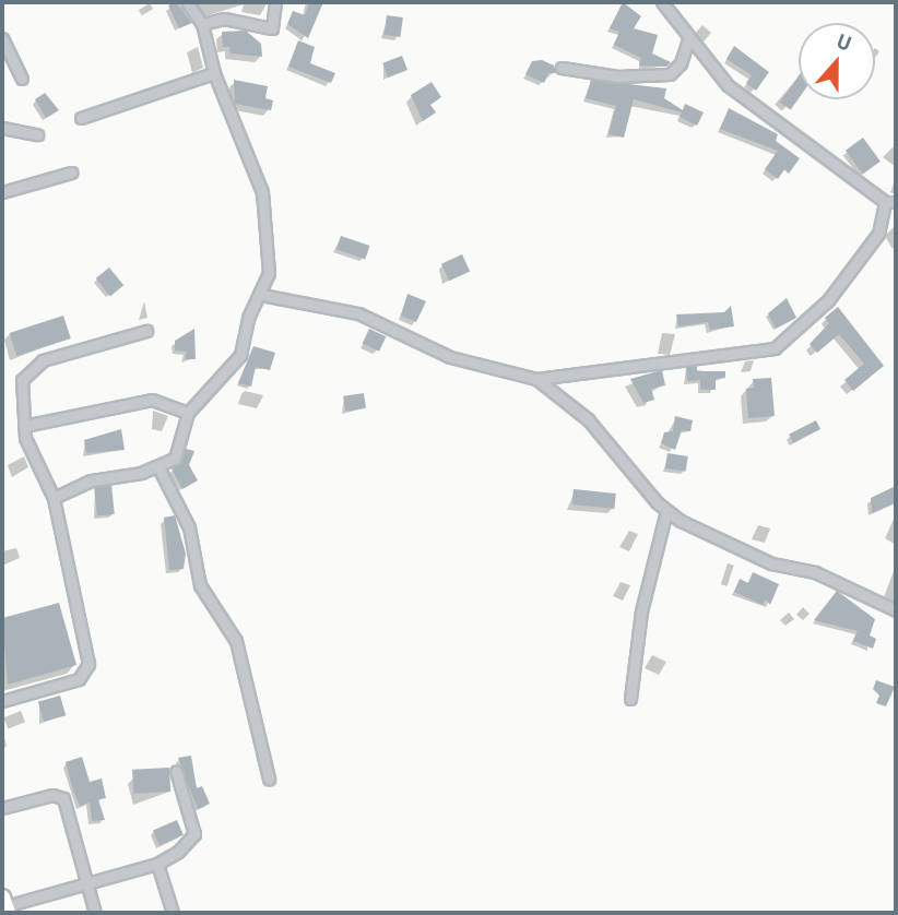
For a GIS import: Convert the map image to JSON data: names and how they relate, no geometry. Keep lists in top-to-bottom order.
{
  "north": "top"
}
